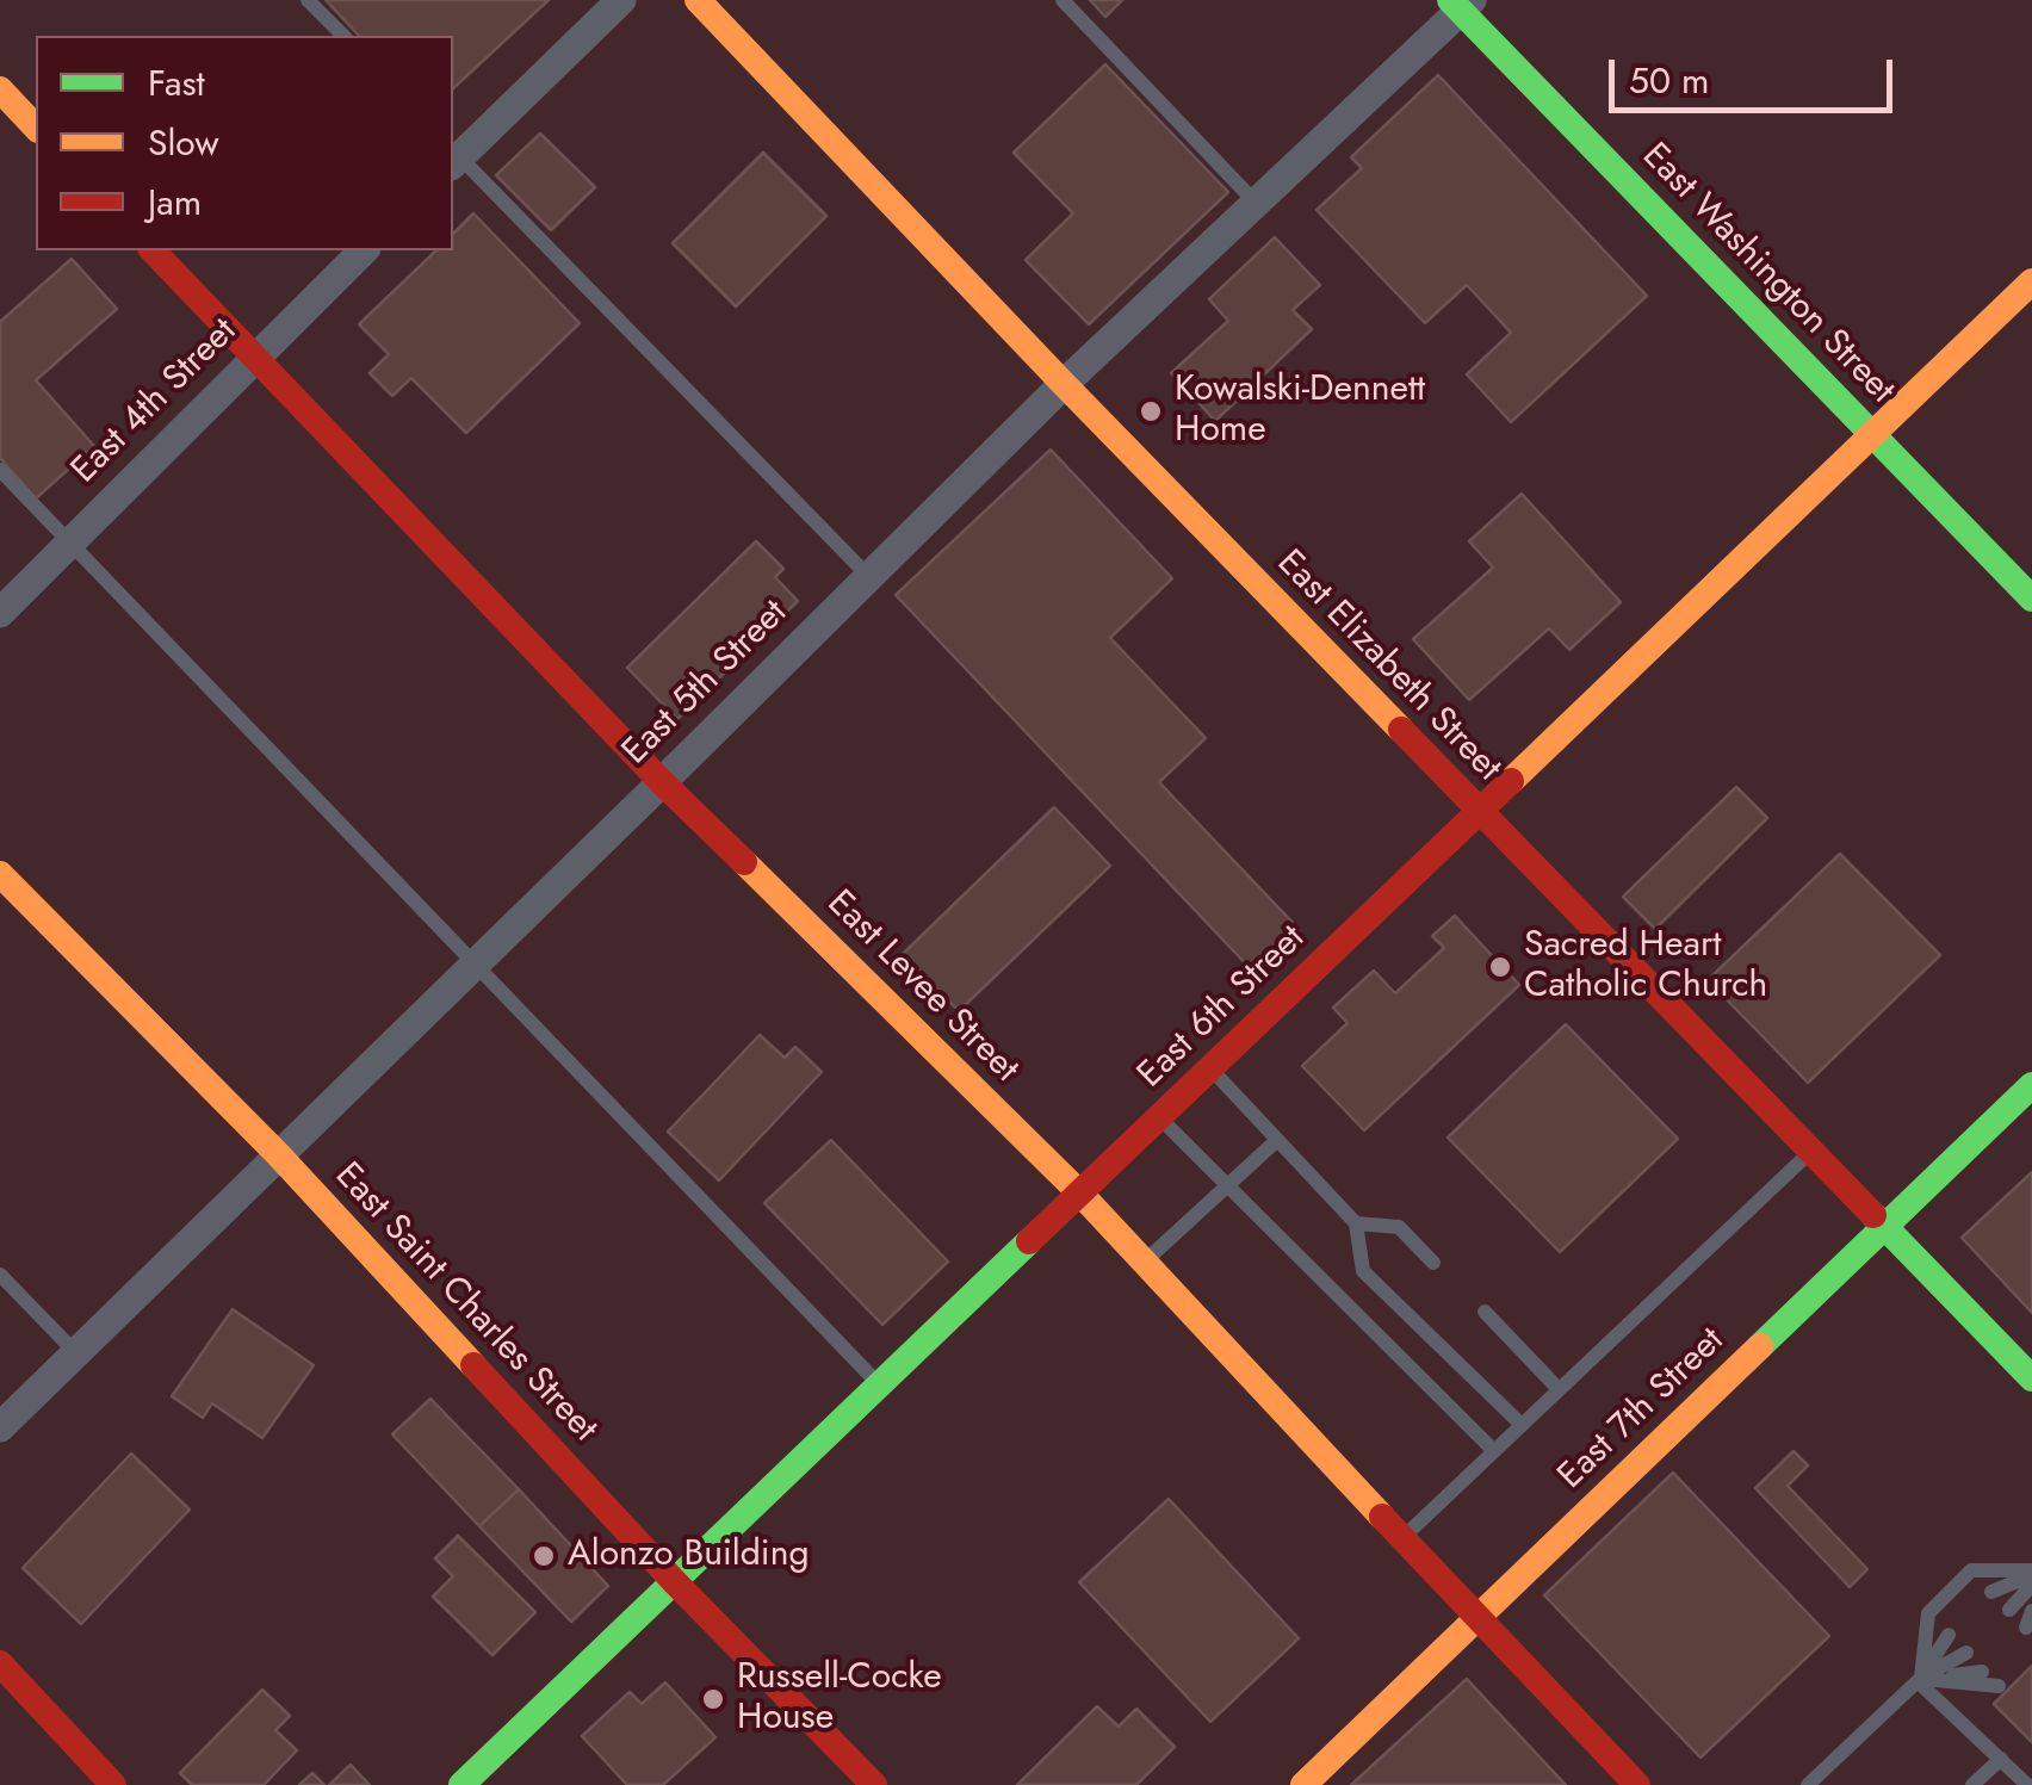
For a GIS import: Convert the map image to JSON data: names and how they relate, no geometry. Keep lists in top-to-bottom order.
{
  "streets": {
    "main road": [
      "East Washington Street",
      "East Elizabeth Street",
      "East Levee Street",
      "East 6th Street",
      "East Saint Charles Street",
      "East 7th Street"
    ],
    "street": ["East 4th Street", "East 5th Street"]
  },
  "crossings": [
    ["East Washington Street", "East 5th Street"],
    ["East Washington Street", "East 6th Street"],
    ["East 4th Street", "East Levee Street"],
    ["East Elizabeth Street", "East 5th Street"],
    ["East Elizabeth Street", "East 6th Street"],
    ["East Elizabeth Street", "East 7th Street"],
    ["East 5th Street", "East Levee Street"],
    ["East 5th Street", "East Saint Charles Street"],
    ["East Levee Street", "East 6th Street"],
    ["East Levee Street", "East 7th Street"],
    ["East 6th Street", "East Saint Charles Street"]
  ],
  "places": [
    "Kowalski-Dennett Home",
    "Sacred Heart Catholic Church",
    "Alonzo Building",
    "Russell-Cocke House"
  ],
  "legend": ["Fast", "Slow", "Jam"],
  "scale_bar": "50 m"
}
